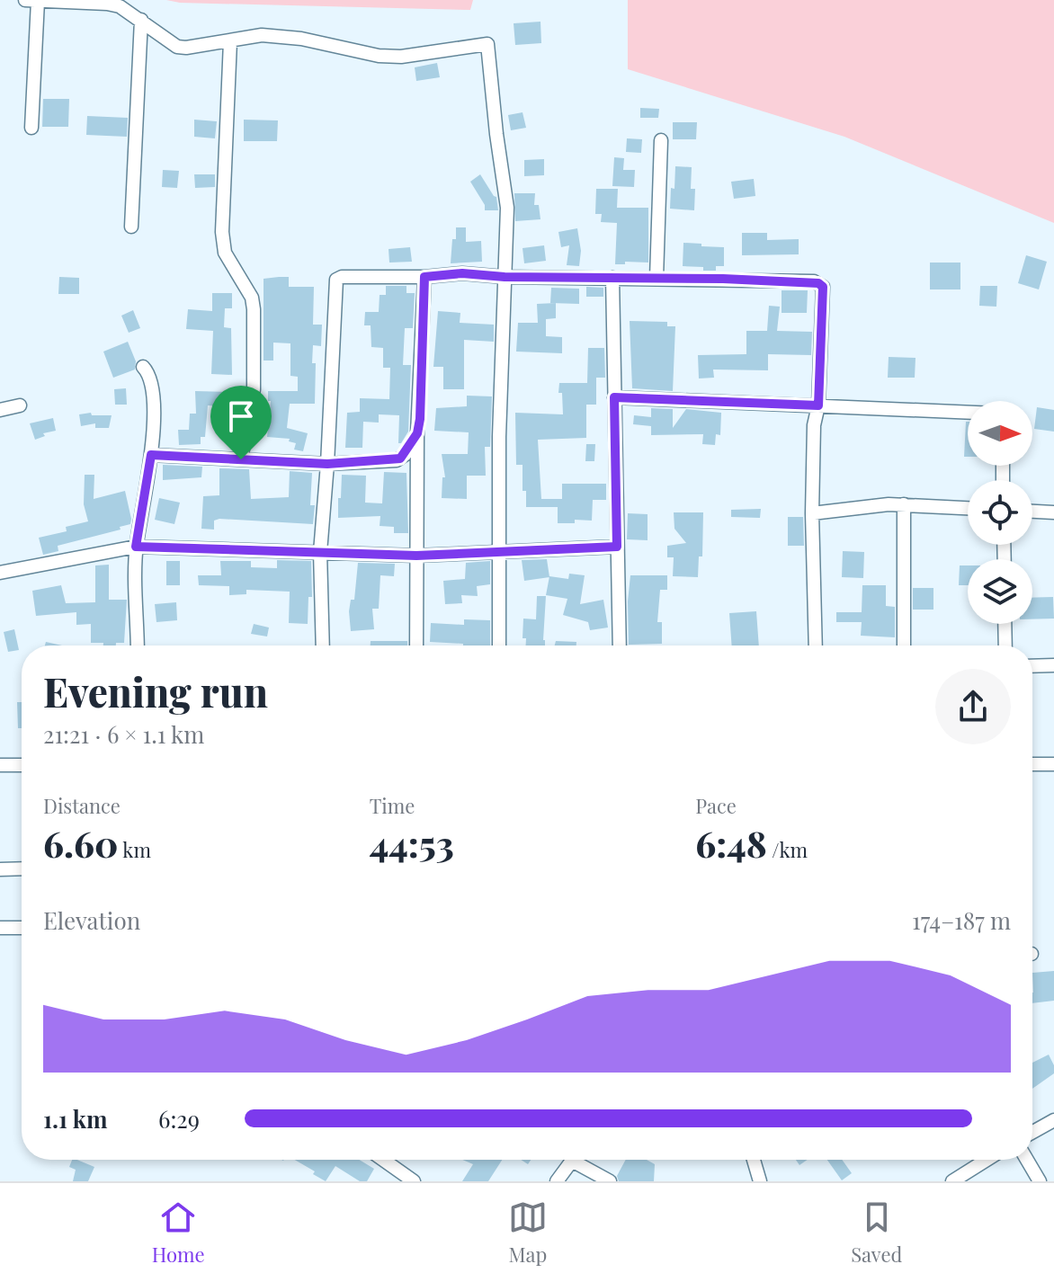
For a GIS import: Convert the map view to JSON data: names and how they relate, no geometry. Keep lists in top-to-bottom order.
{
  "north": "right",
  "page": {
    "heading": ["Evening run", "21:21 · 6 × 1.1 km"],
    "stats": [
      ["Distance", "6.60 km"],
      ["Time", "44:53"],
      ["Pace", "6:48 /km"]
    ],
    "chart": ["Elevation", "174–187 m"],
    "list": [
      {
        "name": "1.1 km",
        "note": "6:29"
      }
    ],
    "tabs": ["Home", "Map", "Saved"]
  }
}
